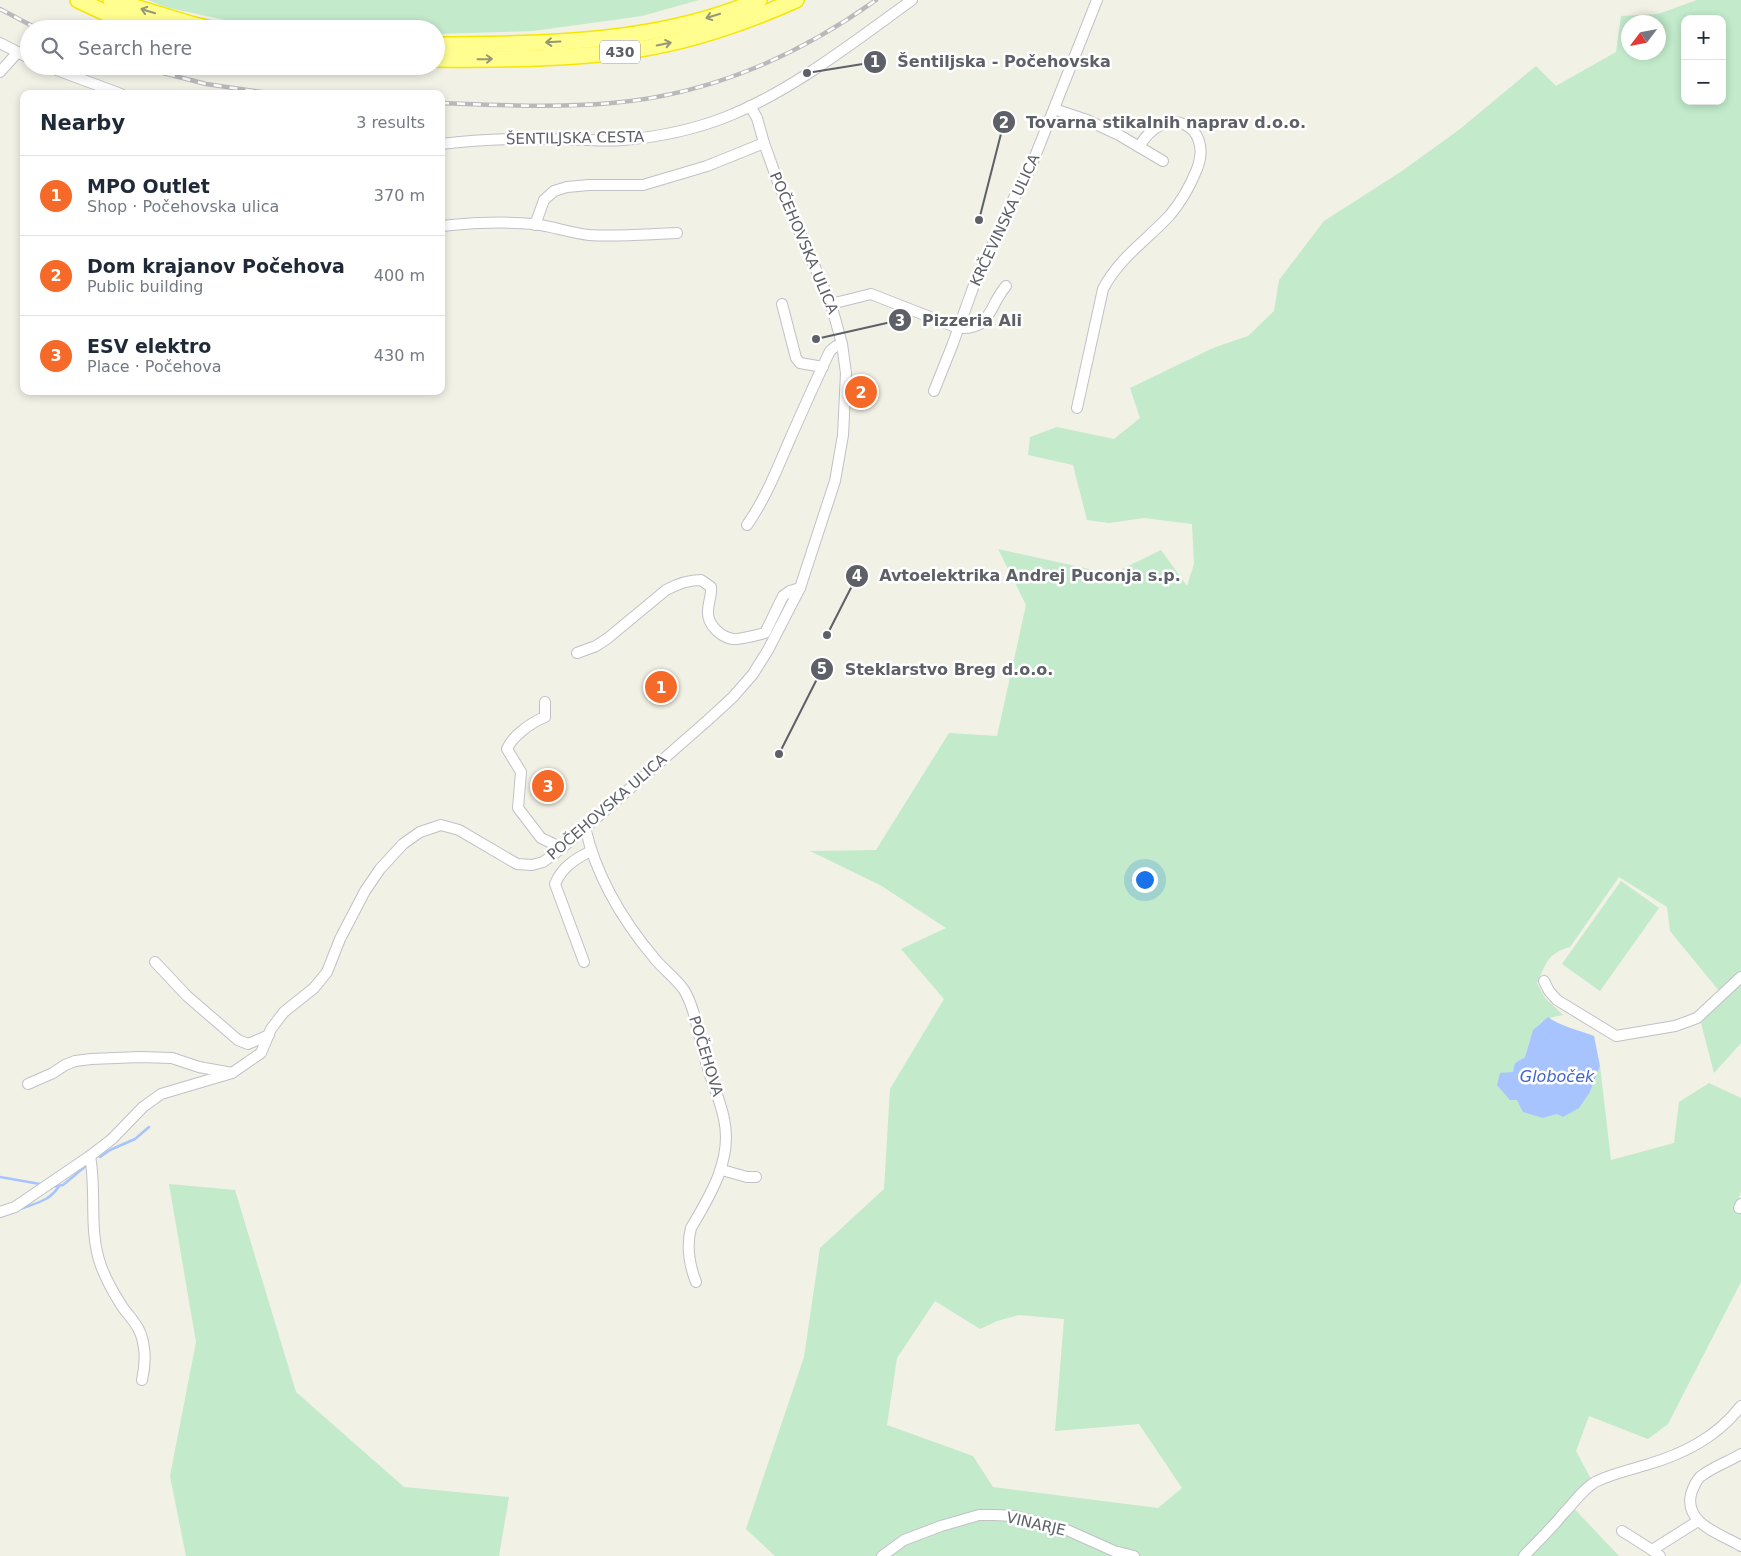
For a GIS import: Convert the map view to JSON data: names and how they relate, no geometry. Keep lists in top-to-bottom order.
{
  "streets": {
    "highway": ["430"],
    "street": [
      "ŠENTILJSKA CESTA",
      "KRČEVINSKA ULICA",
      "POČEHOVSKA ULICA",
      "POČEHOVA",
      "VINARJE"
    ]
  },
  "crossings": [
    ["ŠENTILJSKA CESTA", "POČEHOVSKA ULICA"],
    ["POČEHOVSKA ULICA", "POČEHOVA"]
  ],
  "water": ["Globoček"],
  "places": [
    "Šentiljska - Počehovska",
    "Tovarna stikalnih naprav d.o.o.",
    "Pizzeria Ali",
    "Avtoelektrika Andrej Puconja s.p.",
    "Steklarstvo Breg d.o.o."
  ],
  "north": "bottom left",
  "page": {
    "map_buttons": ["+", "−"],
    "search": "Search here",
    "heading": ["Nearby", "3 results"],
    "list": [
      {
        "mark": "1",
        "name": "MPO Outlet",
        "note": "Shop · Počehovska ulica",
        "value": "370 m"
      },
      {
        "mark": "2",
        "name": "Dom krajanov Počehova",
        "note": "Public building",
        "value": "400 m"
      },
      {
        "mark": "3",
        "name": "ESV elektro",
        "note": "Place · Počehova",
        "value": "430 m"
      }
    ],
    "pins": ["2", "1", "3"]
  }
}
